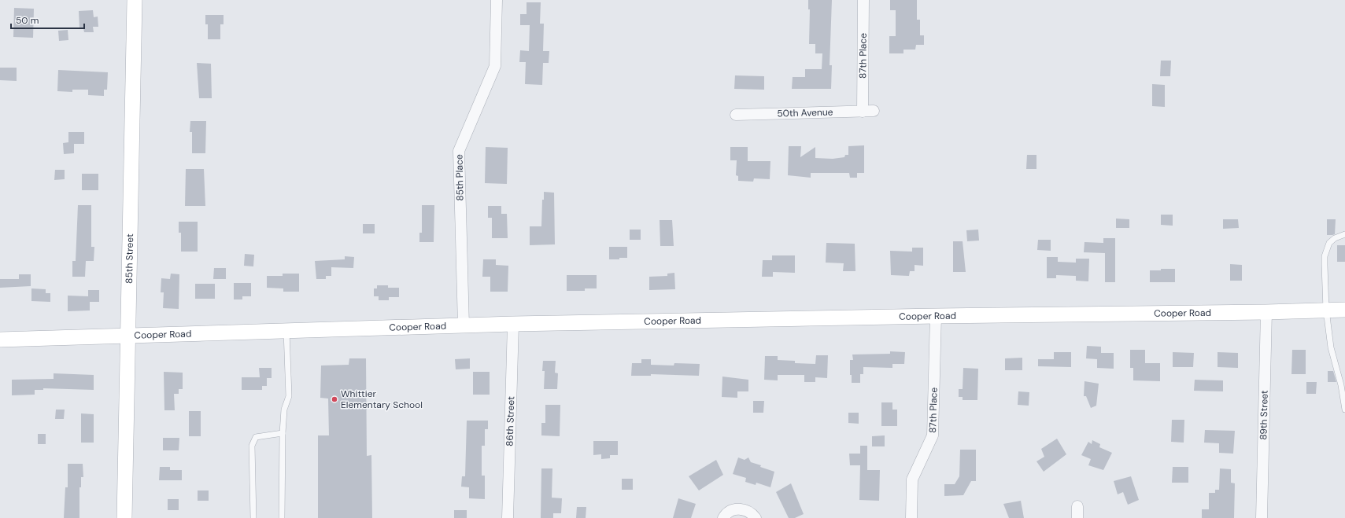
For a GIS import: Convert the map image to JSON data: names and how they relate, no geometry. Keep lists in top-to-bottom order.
{
  "streets": {
    "street": [
      "87th Place",
      "50th Avenue",
      "85th Place",
      "85th Street",
      "Cooper Road",
      "89th Street",
      "86th Street"
    ]
  },
  "crossings": [
    ["87th Place", "50th Avenue"],
    ["87th Place", "Cooper Road"],
    ["85th Place", "Cooper Road"],
    ["85th Street", "Cooper Road"],
    ["Cooper Road", "89th Street"],
    ["Cooper Road", "86th Street"]
  ],
  "places": ["Whittier Elementary School"],
  "scale_bar": "50 m"
}
